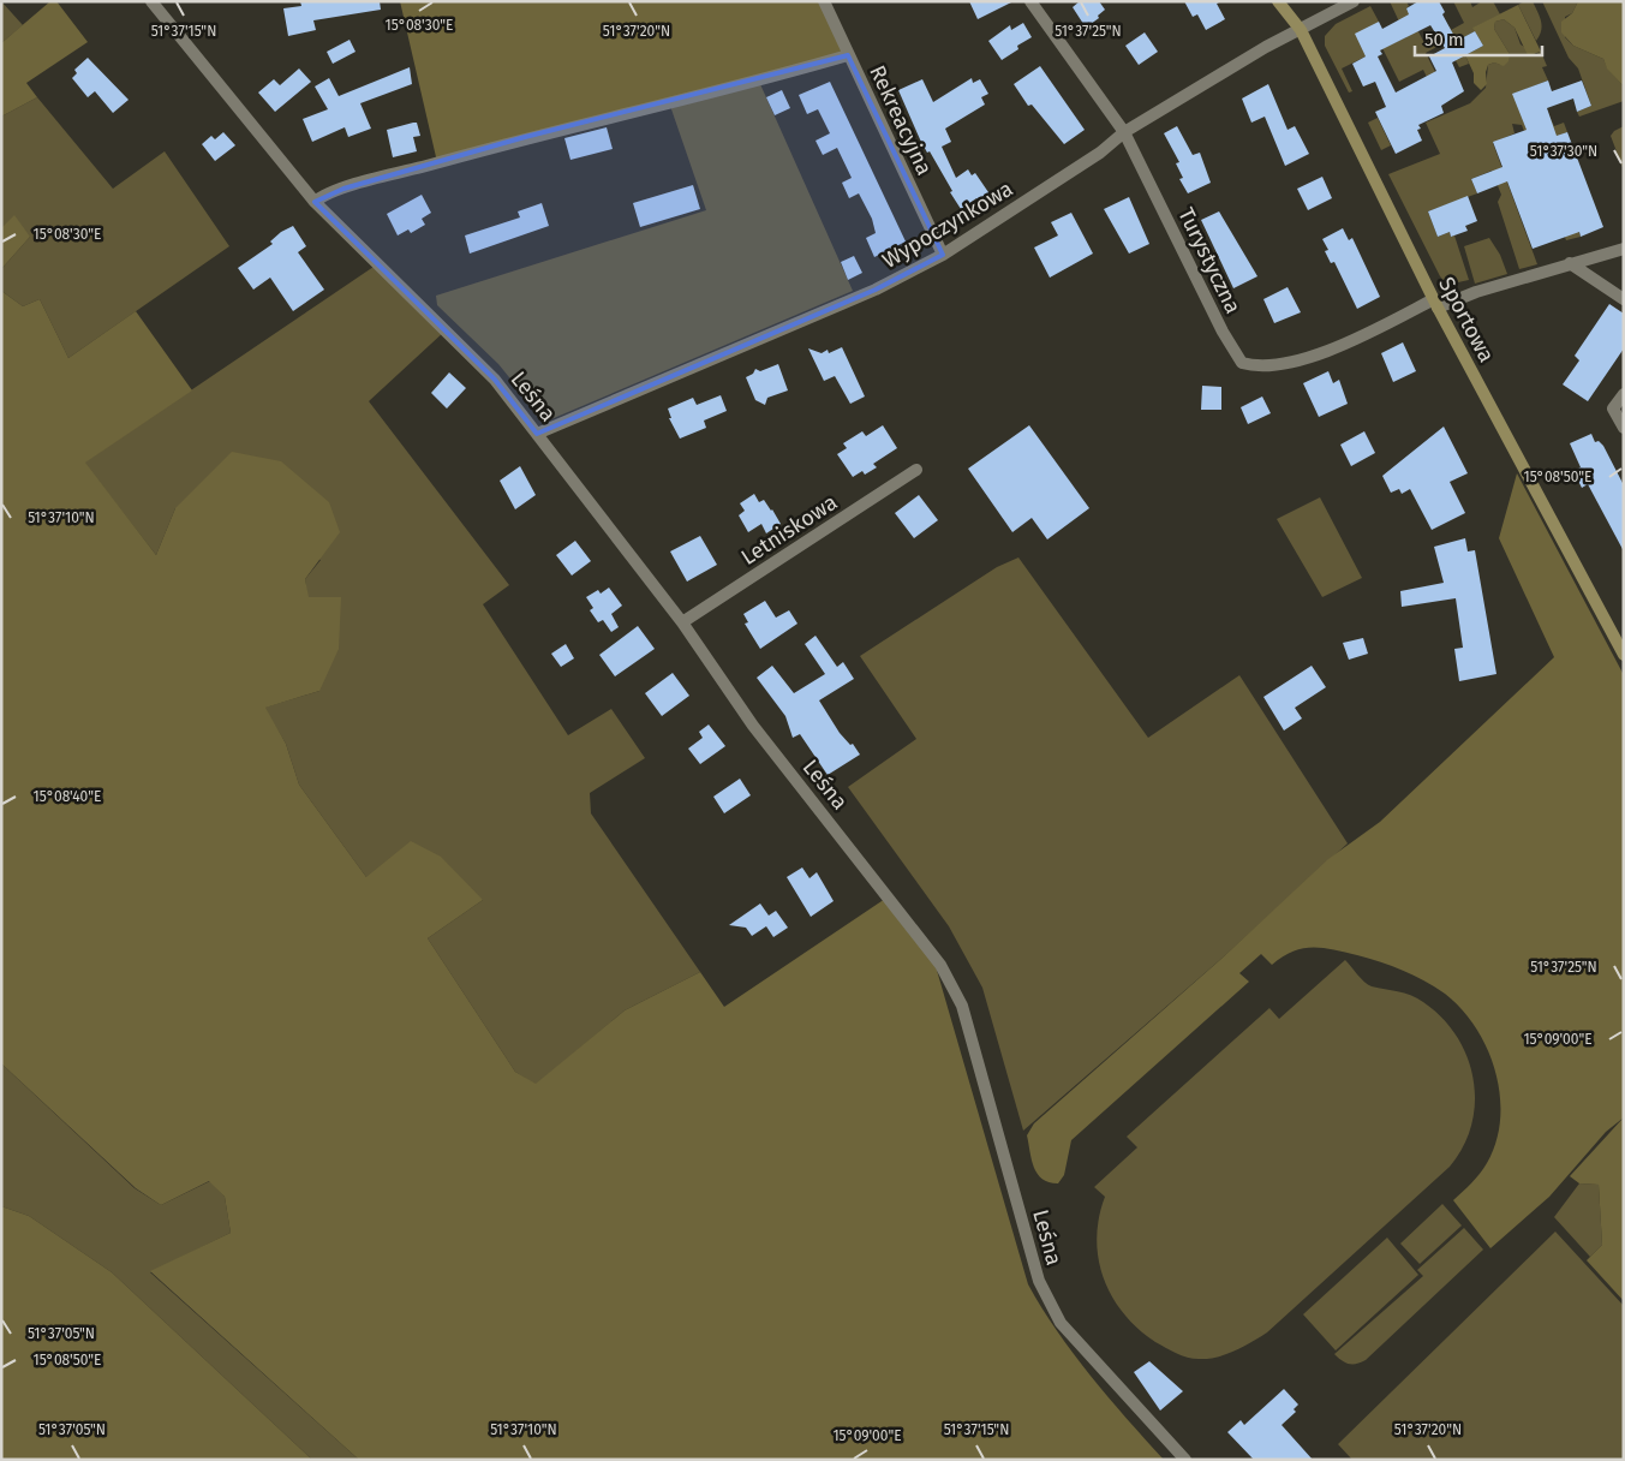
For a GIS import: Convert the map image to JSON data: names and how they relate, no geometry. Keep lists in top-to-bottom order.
{
  "streets": {
    "street": [
      "Rekreacyjna",
      "Wypoczynkowa",
      "Turystyczna",
      "Sportowa",
      "Leśna",
      "Letniskowa"
    ]
  },
  "crossings": [
    ["Rekreacyjna", "Wypoczynkowa"],
    ["Wypoczynkowa", "Turystyczna"],
    ["Wypoczynkowa", "Sportowa"],
    ["Wypoczynkowa", "Leśna"],
    ["Turystyczna", "Sportowa"],
    ["Leśna", "Letniskowa"]
  ],
  "scale_bar": "50 m",
  "coordinates": [
    "15°08'30\"E",
    "51°37'15\"N",
    "51°37'20\"N",
    "51°37'25\"N",
    "51°37'30\"N",
    "15°08'50\"E",
    "51°37'10\"N",
    "15°08'40\"E",
    "15°09'00\"E",
    "51°37'05\"N"
  ]
}
